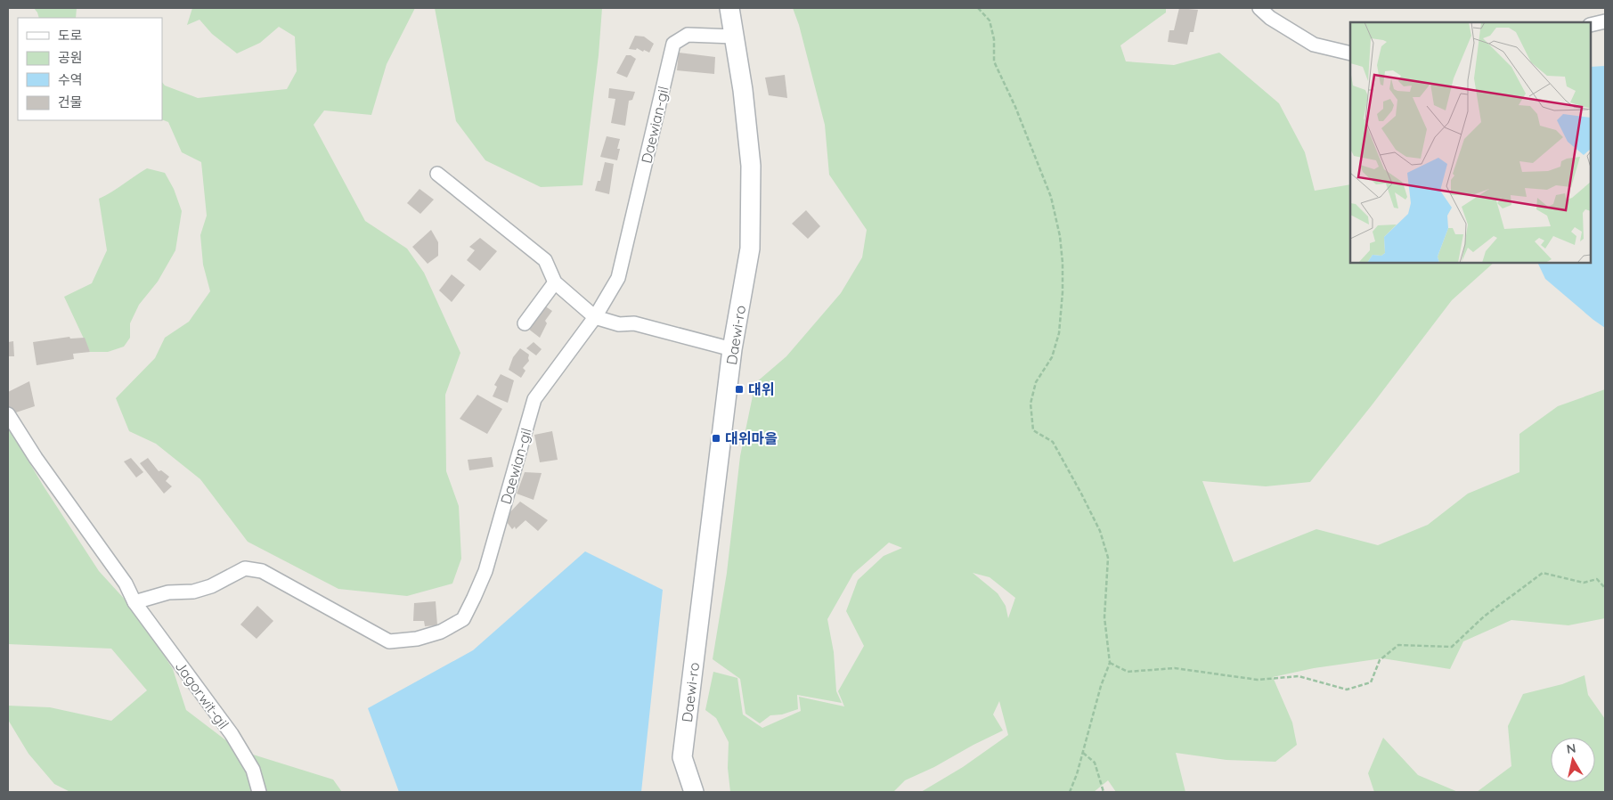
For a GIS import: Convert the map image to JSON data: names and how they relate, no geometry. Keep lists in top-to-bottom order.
{
  "streets": {
    "main road": ["Daewi-ro"],
    "street": ["Daewian-gil", "Jagorwit-gil"]
  },
  "crossings": [
    ["Daewian-gil", "Daewi-ro"],
    ["Daewian-gil", "Jagorwit-gil"]
  ],
  "places": {
    "transit": ["대위", "대위마을"]
  },
  "legend": [
    "도로",
    "공원",
    "수역",
    "건물"
  ],
  "north": "top"
}
